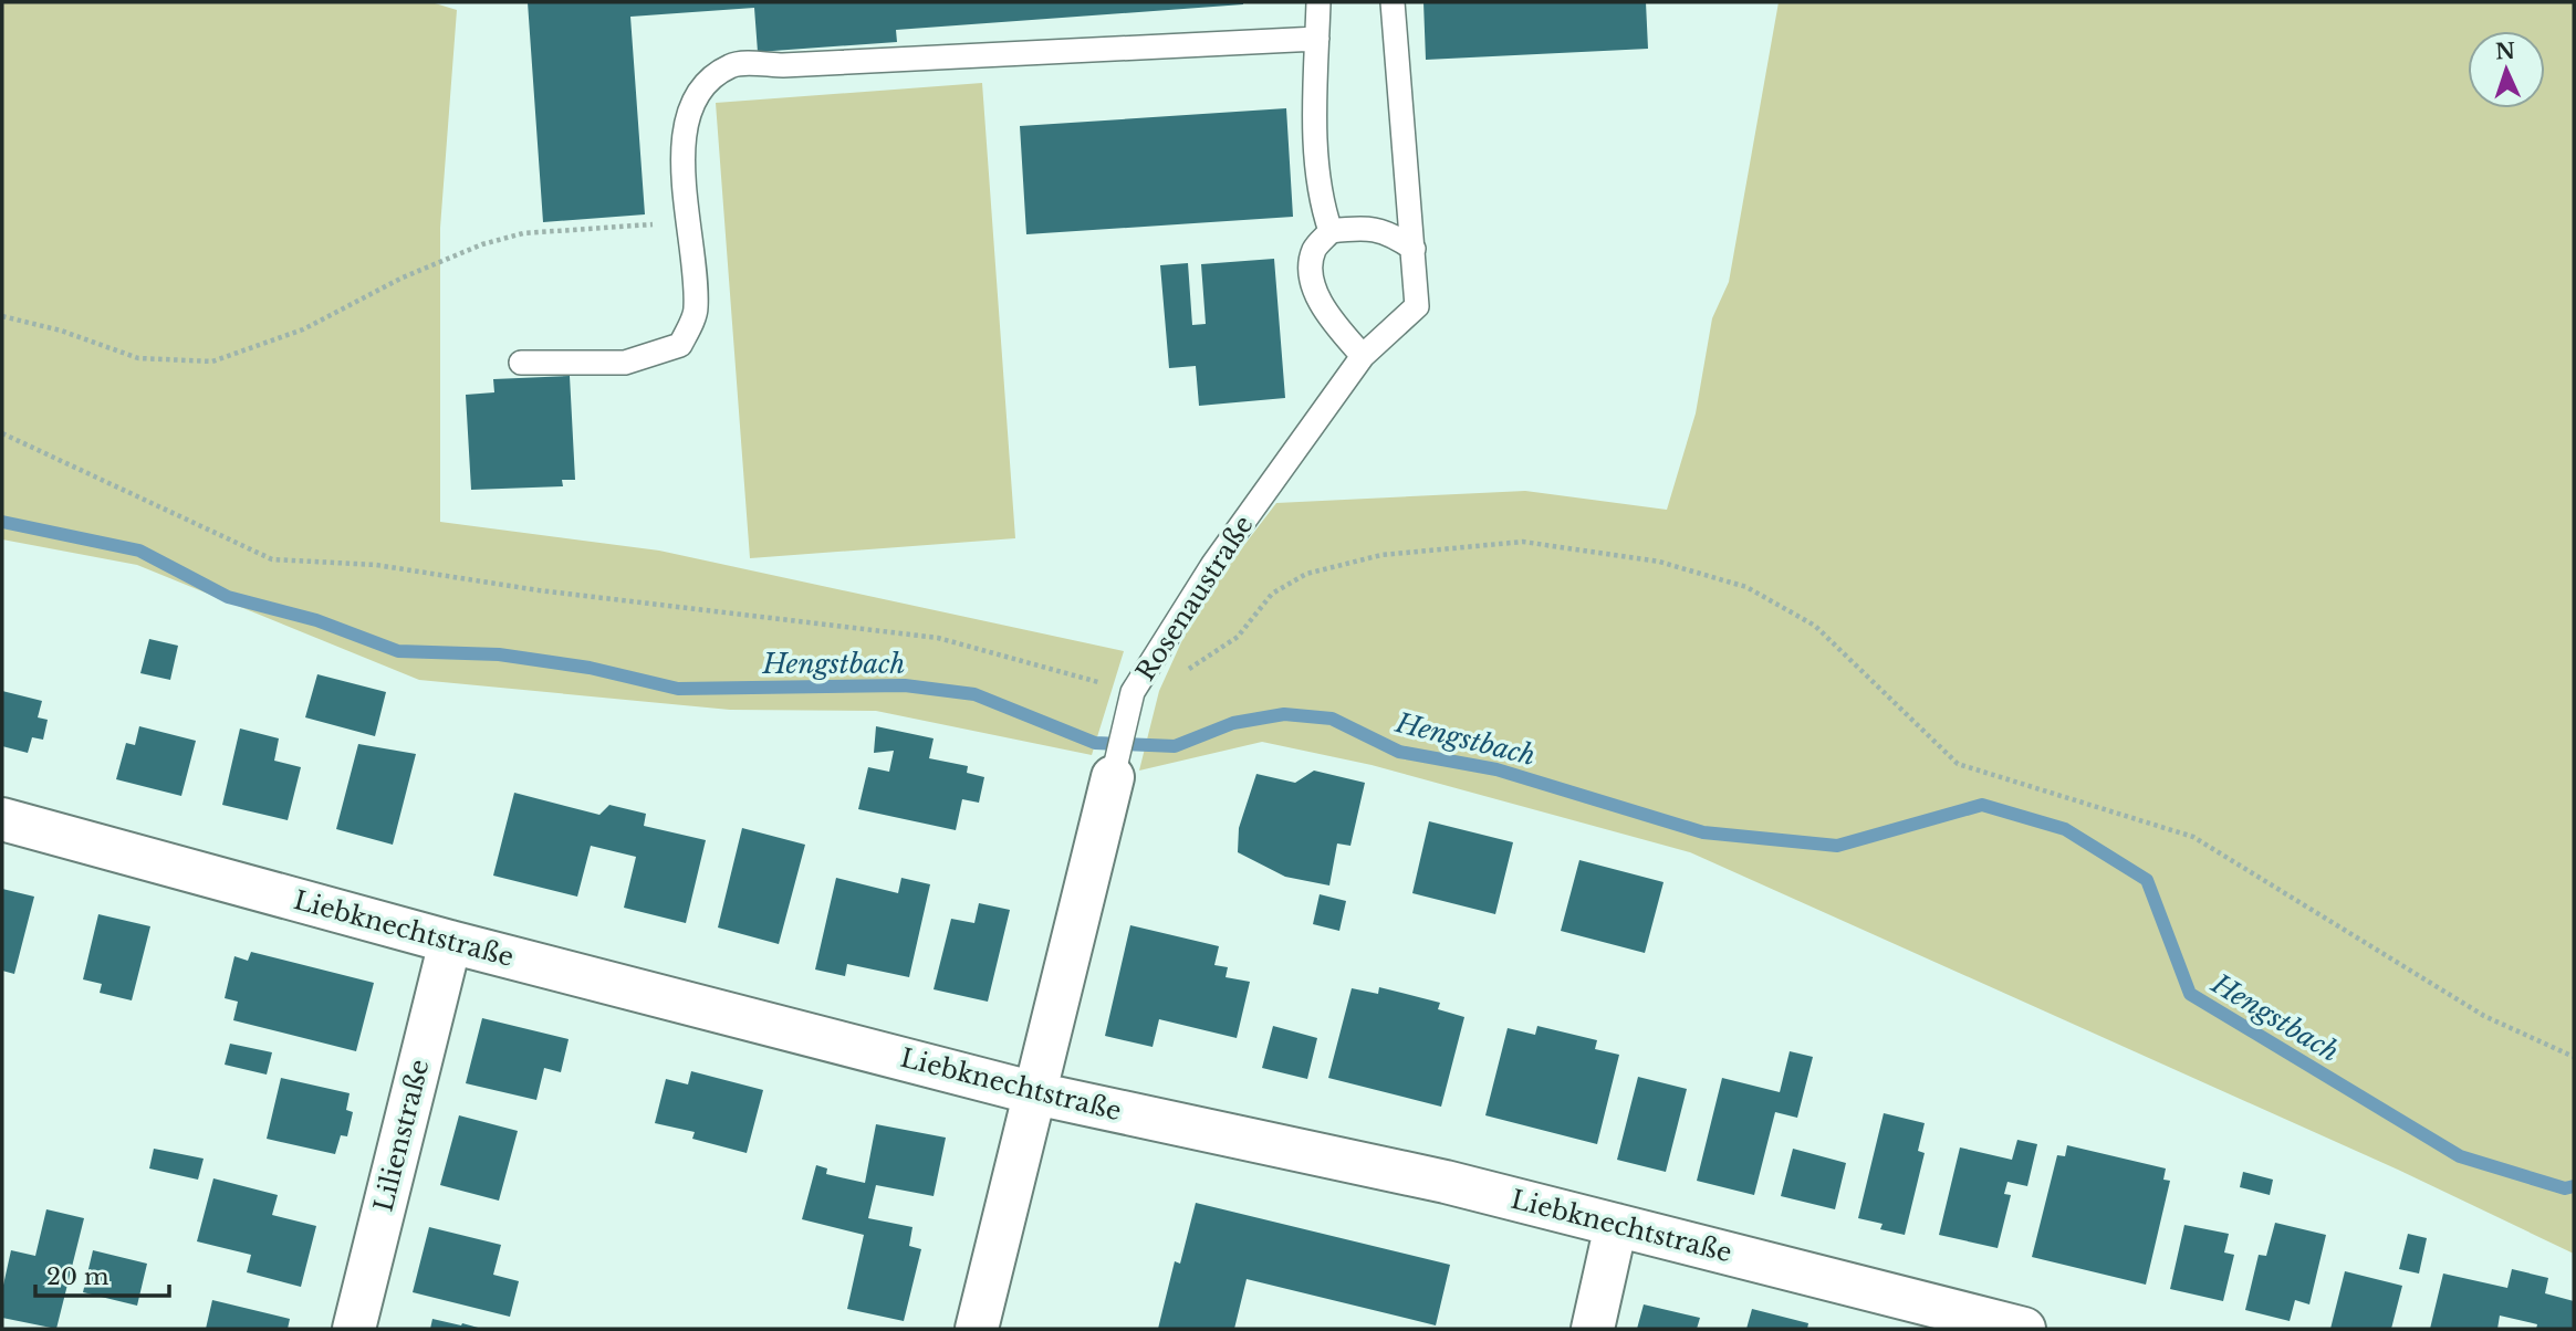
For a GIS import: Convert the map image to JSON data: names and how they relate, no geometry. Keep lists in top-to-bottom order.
{
  "streets": {
    "street": ["Rosenaustraße", "Liebknechtstraße", "Lilienstraße"]
  },
  "crossings": [
    ["Rosenaustraße", "Liebknechtstraße"],
    ["Liebknechtstraße", "Lilienstraße"]
  ],
  "water": ["Hengstbach"],
  "scale_bar": "20 m",
  "north": "top"
}
